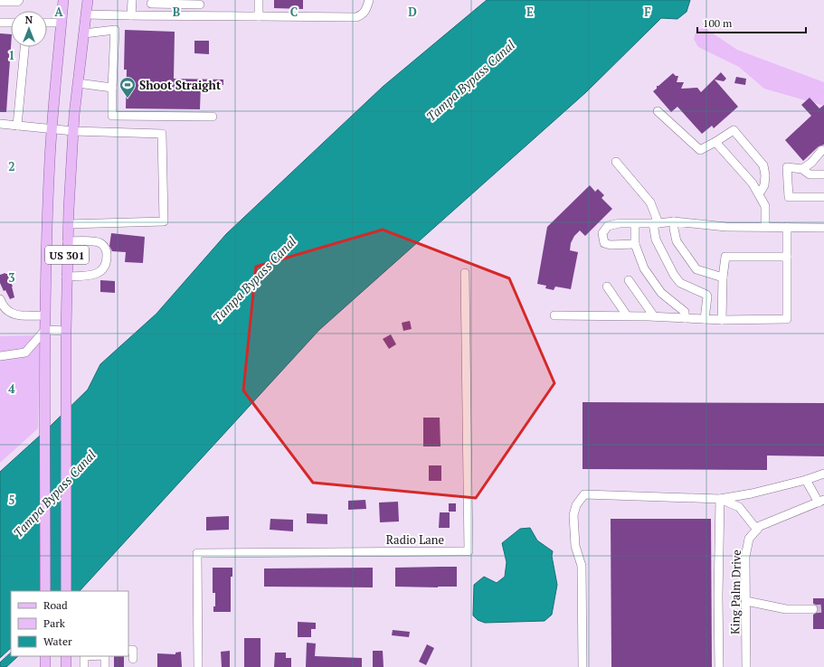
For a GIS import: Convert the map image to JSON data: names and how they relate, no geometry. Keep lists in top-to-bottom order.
{
  "streets": {
    "main road": ["US 301"],
    "street": ["Radio Lane", "King Palm Drive"]
  },
  "water": ["Tampa Bypass Canal"],
  "places": {
    "sports": ["Shoot Straight"]
  },
  "legend": ["Road", "Park", "Water"],
  "scale_bar": "100 m",
  "north": "top",
  "grid": {
    "columns": [
      "A",
      "B",
      "C",
      "D",
      "E",
      "F"
    ],
    "rows": [
      "1",
      "2",
      "3",
      "4",
      "5"
    ]
  }
}
